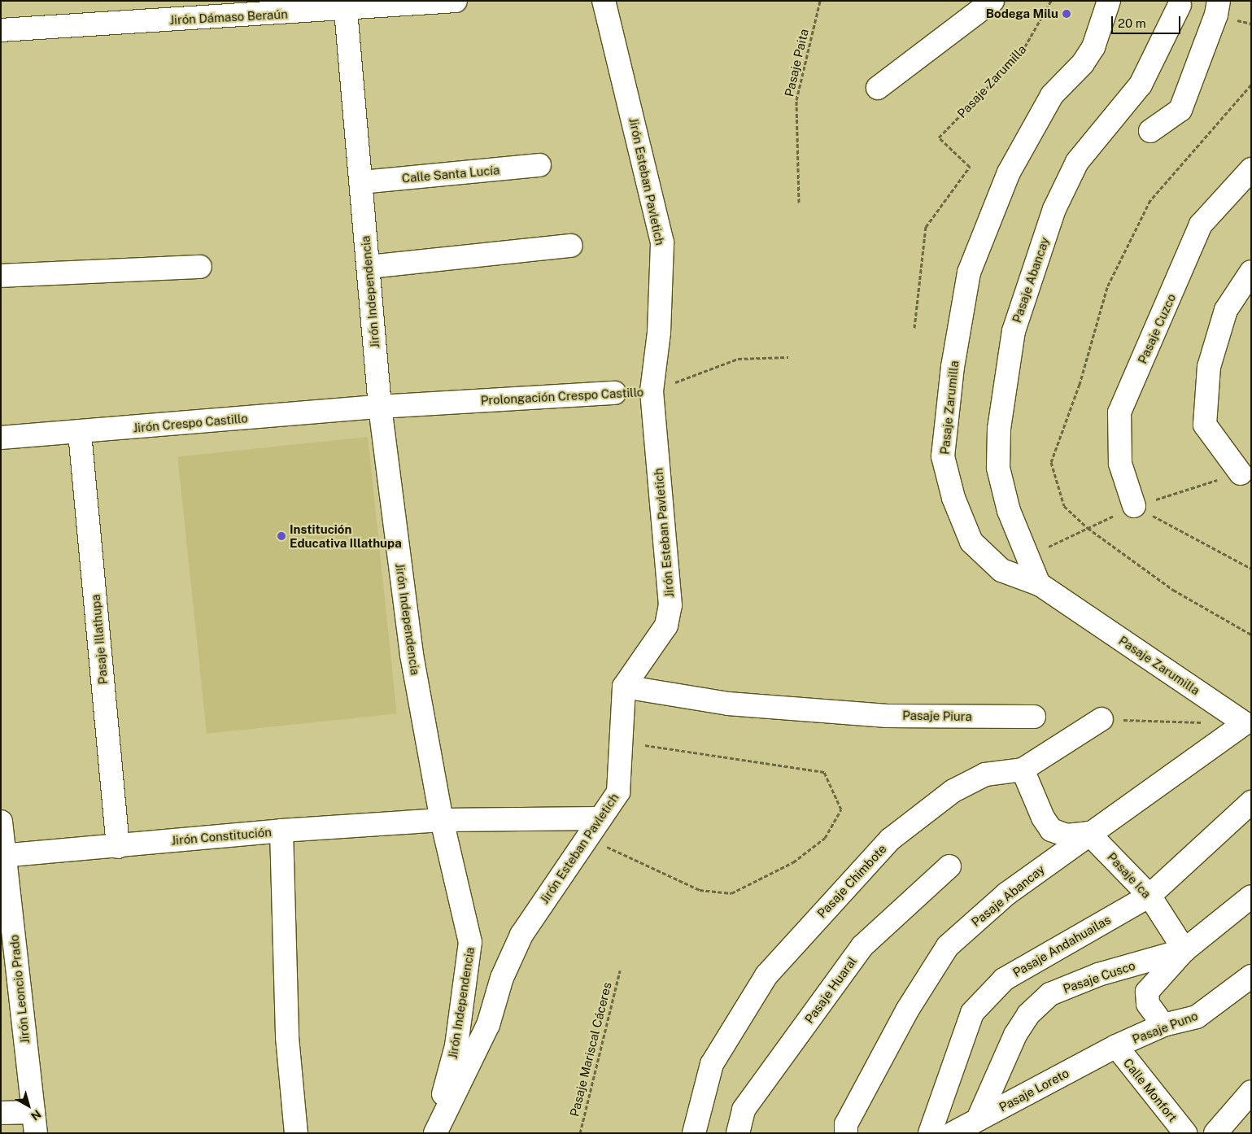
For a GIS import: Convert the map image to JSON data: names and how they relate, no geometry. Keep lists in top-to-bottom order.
{
  "streets": {
    "street": [
      "Jirón Dámaso Beraún",
      "Pasaje Zarumilla",
      "Calle Santa Lucía",
      "Jirón Esteban Pavletich",
      "Pasaje Abancay",
      "Jirón Independencia",
      "Pasaje Cuzco",
      "Prolongación Crespo Castillo",
      "Jirón Crespo Castillo",
      "Pasaje Illathupa",
      "Pasaje Piura",
      "Jirón Constitución",
      "Pasaje Ica",
      "Pasaje Chimbote",
      "Pasaje Andahuailas",
      "Pasaje Cusco",
      "Jirón Leoncio Prado",
      "Pasaje Huaral",
      "Pasaje Puno",
      "Pasaje Loreto",
      "Calle Monfort"
    ],
    "path": ["Pasaje Paita", "Pasaje Mariscal Cáceres"]
  },
  "crossings": [
    ["Jirón Dámaso Beraún", "Jirón Independencia"],
    ["Pasaje Zarumilla", "Pasaje Abancay"],
    ["Calle Santa Lucía", "Jirón Independencia"],
    ["Jirón Esteban Pavletich", "Jirón Independencia"],
    ["Jirón Esteban Pavletich", "Prolongación Crespo Castillo"],
    ["Jirón Esteban Pavletich", "Pasaje Piura"],
    ["Jirón Esteban Pavletich", "Jirón Constitución"],
    ["Pasaje Abancay", "Pasaje Ica"],
    ["Jirón Independencia", "Prolongación Crespo Castillo"],
    ["Jirón Independencia", "Jirón Crespo Castillo"],
    ["Jirón Independencia", "Jirón Constitución"],
    ["Prolongación Crespo Castillo", "Jirón Crespo Castillo"],
    ["Jirón Crespo Castillo", "Pasaje Illathupa"],
    ["Pasaje Illathupa", "Jirón Constitución"],
    ["Jirón Constitución", "Jirón Leoncio Prado"],
    ["Pasaje Ica", "Pasaje Andahuailas"],
    ["Pasaje Ica", "Pasaje Cusco"],
    ["Pasaje Cusco", "Pasaje Loreto"],
    ["Pasaje Puno", "Pasaje Loreto"],
    ["Pasaje Puno", "Calle Monfort"],
    ["Pasaje Loreto", "Calle Monfort"]
  ],
  "places": ["Bodega Milu", "Institución Educativa Illathupa"],
  "scale_bar": "20 m",
  "north": "bottom right"
}
